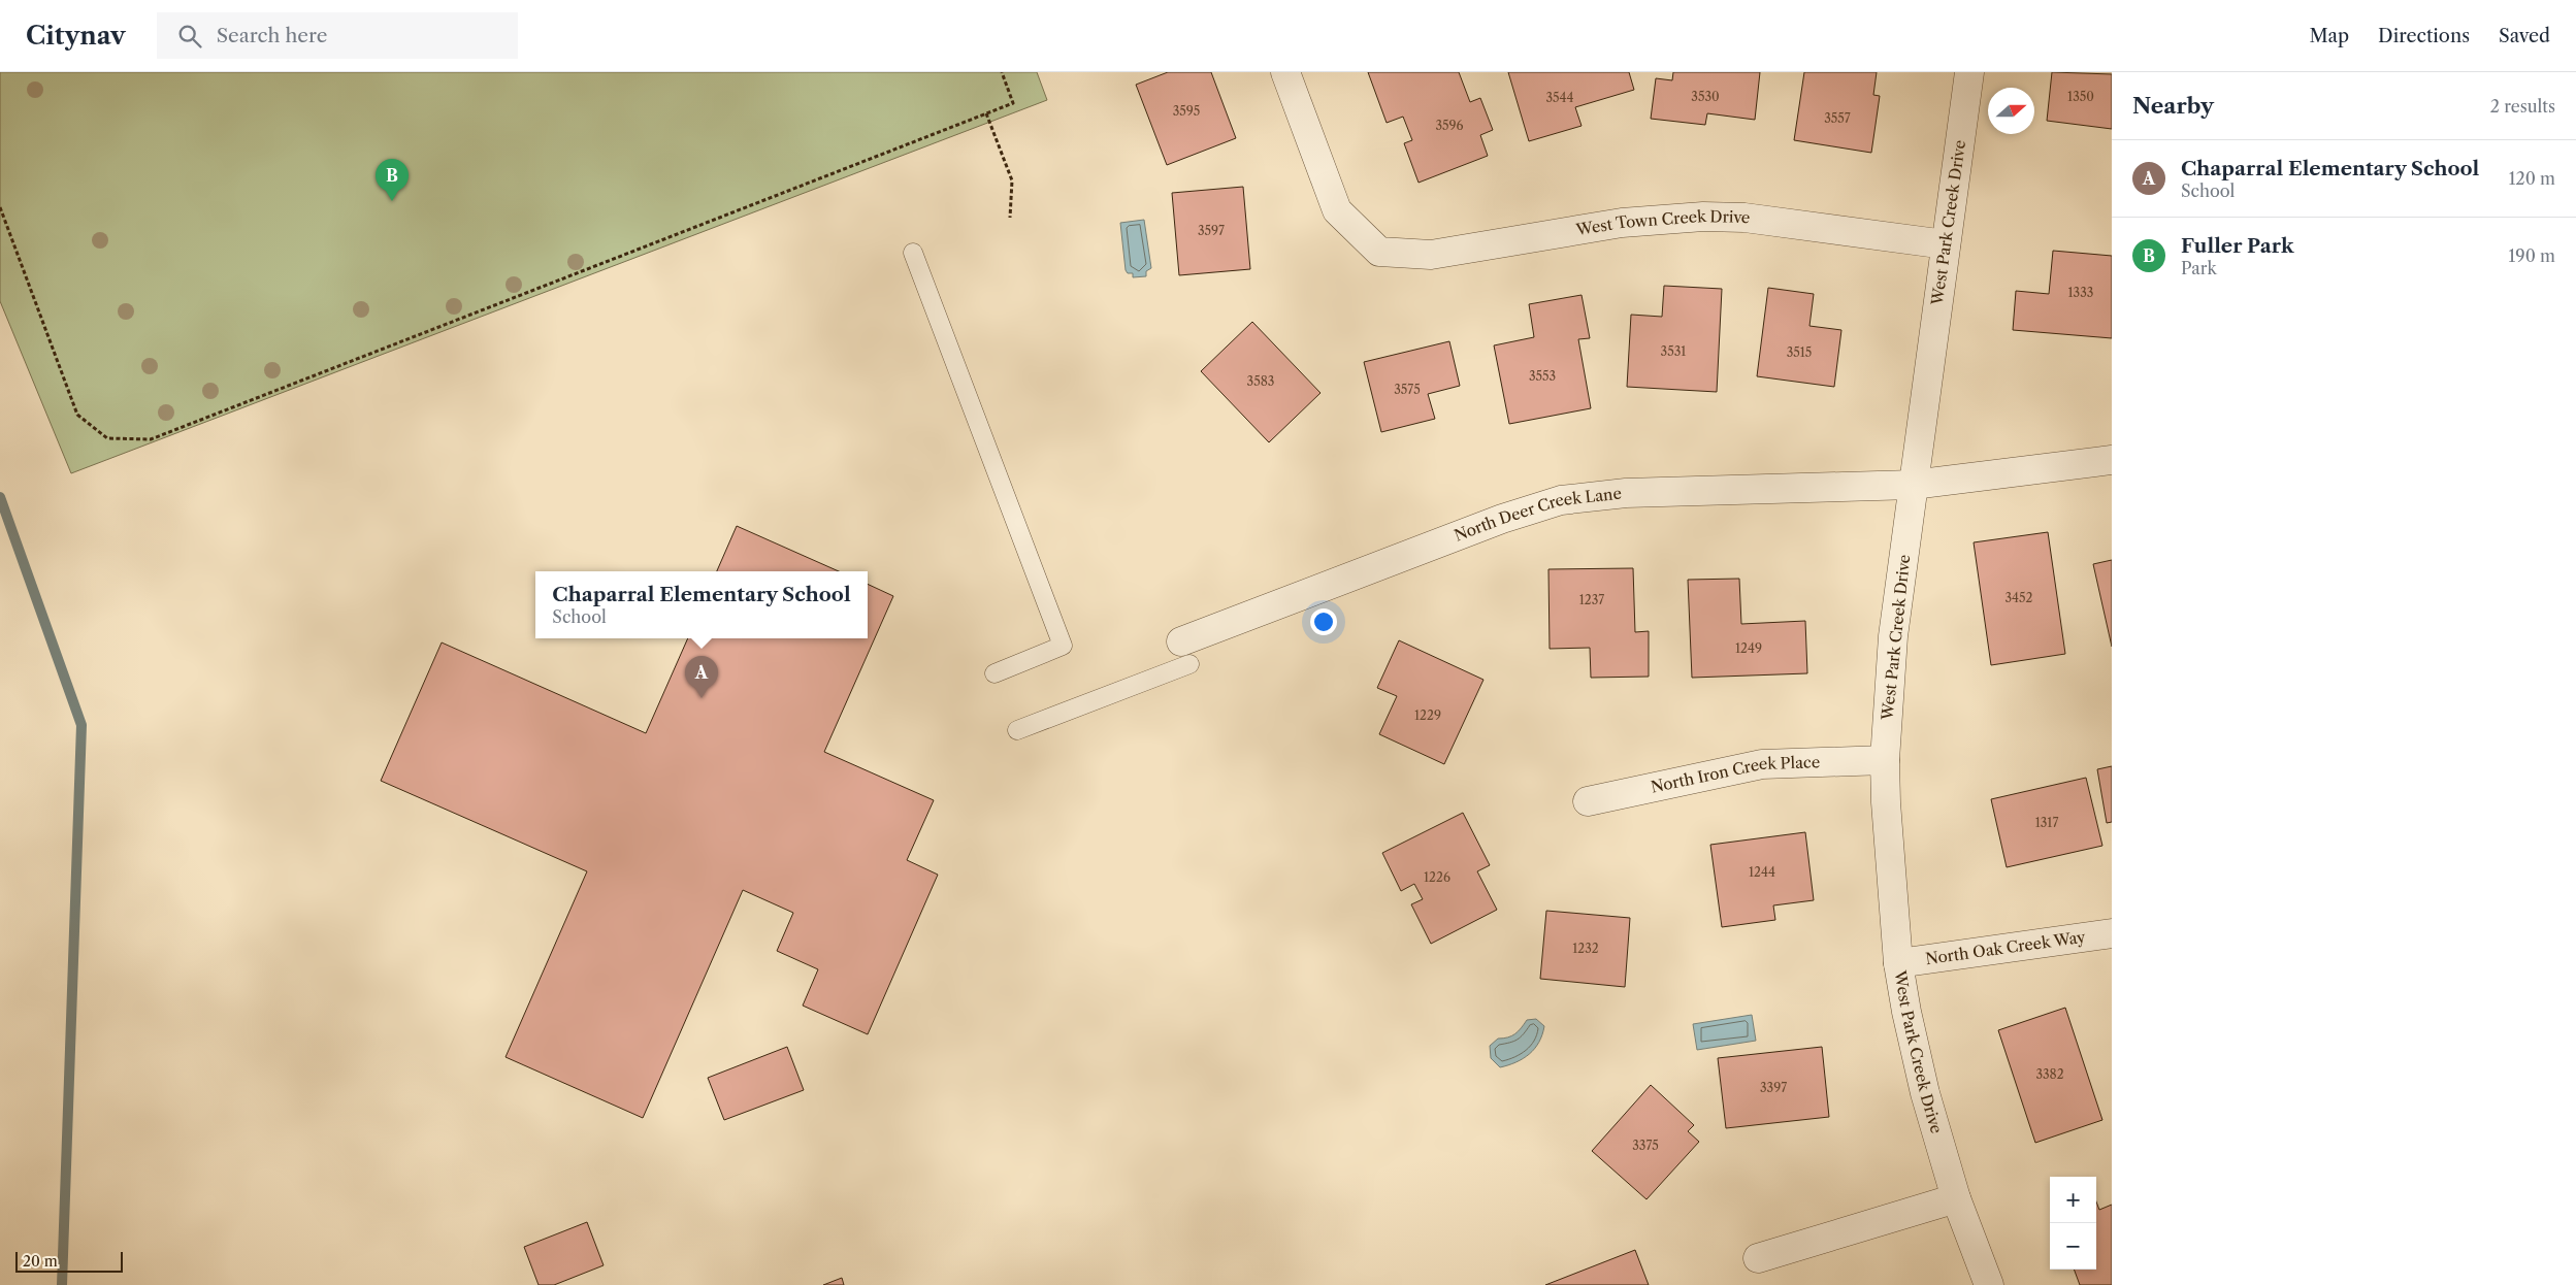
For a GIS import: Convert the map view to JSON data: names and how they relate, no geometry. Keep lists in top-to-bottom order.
{
  "streets": {
    "street": [
      "West Park Creek Drive",
      "West Town Creek Drive",
      "North Deer Creek Lane",
      "North Iron Creek Place",
      "North Oak Creek Way"
    ]
  },
  "crossings": [
    ["West Park Creek Drive", "West Town Creek Drive"],
    ["West Park Creek Drive", "North Deer Creek Lane"],
    ["West Park Creek Drive", "North Iron Creek Place"],
    ["West Park Creek Drive", "North Oak Creek Way"]
  ],
  "house_numbers": [
    "3530",
    "1350",
    "3544",
    "3595",
    "3557",
    "3596",
    "3597",
    "1333",
    "3531",
    "3515",
    "3553",
    "3583",
    "3575",
    "3452",
    "1237",
    "1249",
    "1229",
    "1317",
    "1244",
    "1226",
    "1232",
    "3382",
    "3397",
    "3375"
  ],
  "scale_bar": "20 m",
  "north": "right",
  "page": {
    "header": "Citynav",
    "search": "Search here",
    "nav": ["Map", "Directions", "Saved"],
    "heading": ["Nearby", "2 results"],
    "list": [
      {
        "mark": "A",
        "name": "Chaparral Elementary School",
        "note": "School",
        "value": "120 m"
      },
      {
        "mark": "B",
        "name": "Fuller Park",
        "note": "Park",
        "value": "190 m"
      }
    ],
    "pins": ["B", "A"],
    "popup": ["Chaparral Elementary School", "School"],
    "map_buttons": ["+", "−"],
    "scale": "20 m"
  }
}
